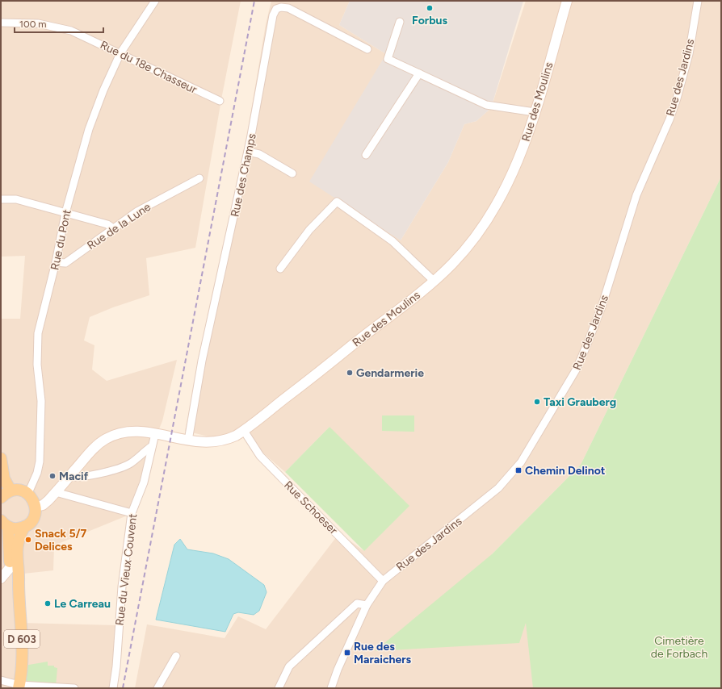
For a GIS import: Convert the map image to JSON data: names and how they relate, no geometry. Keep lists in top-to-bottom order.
{
  "streets": {
    "main road": ["Rue des Moulins", "D 603"],
    "street": [
      "Rue du 18e Chasseur",
      "Rue des Jardins",
      "Rue des Champs",
      "Rue de la Lune",
      "Rue du Pont",
      "Rue Schoeser",
      "Rue du Vieux Couvent"
    ]
  },
  "crossings": [
    ["Rue du 18e Chasseur", "Rue du Pont"],
    ["Rue des Jardins", "Rue Schoeser"],
    ["Rue des Moulins", "Rue des Champs"],
    ["Rue des Moulins", "Rue Schoeser"],
    ["Rue des Moulins", "Rue du Vieux Couvent"],
    ["Rue de la Lune", "Rue du Pont"]
  ],
  "parks": ["Cimetière de Forbach"],
  "places": {
    "other": [
      "Forbus",
      "Gendarmerie",
      "Taxi Grauberg",
      "Macif",
      "Snack 5/7 Delices",
      "Le Carreau"
    ],
    "transit": ["Chemin Delinot", "Rue des Maraichers"]
  },
  "scale_bar": "100 m"
}
